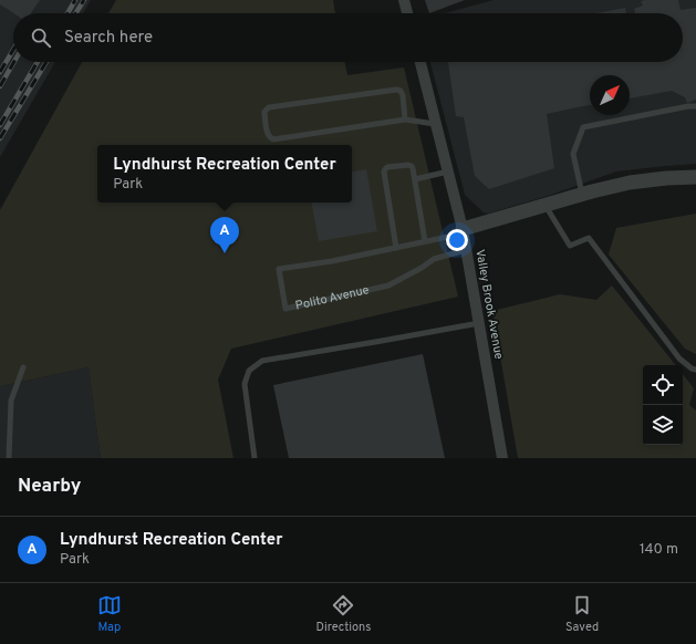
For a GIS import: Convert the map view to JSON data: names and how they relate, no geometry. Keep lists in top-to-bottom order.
{
  "streets": {
    "street": ["Polito Avenue", "Valley Brook Avenue"]
  },
  "crossings": [
    ["Polito Avenue", "Valley Brook Avenue"]
  ],
  "north": "top right",
  "page": {
    "search": "Search here",
    "popup": ["Lyndhurst Recreation Center", "Park"],
    "pins": "A",
    "heading": "Nearby",
    "list": [
      {
        "mark": "A",
        "name": "Lyndhurst Recreation Center",
        "note": "Park",
        "value": "140 m"
      }
    ],
    "nav": ["Map", "Directions", "Saved"]
  }
}
